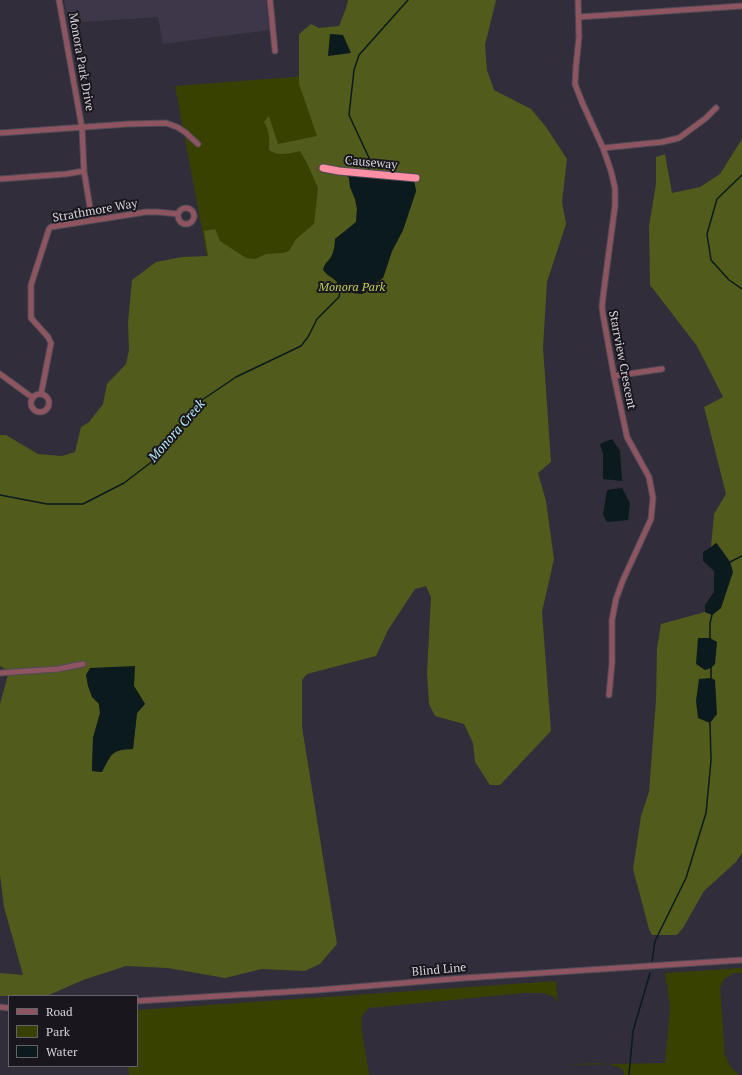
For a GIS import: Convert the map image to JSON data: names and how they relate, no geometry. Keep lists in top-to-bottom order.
{
  "streets": {
    "highway": ["Causeway"],
    "street": [
      "Monora Park Drive",
      "Strathmore Way",
      "Starrview Crescent",
      "Blind Line"
    ]
  },
  "crossings": [
    ["Monora Park Drive", "Strathmore Way"]
  ],
  "water": ["Monora Creek"],
  "parks": ["Monora Park"],
  "legend": ["Road", "Park", "Water"]
}
